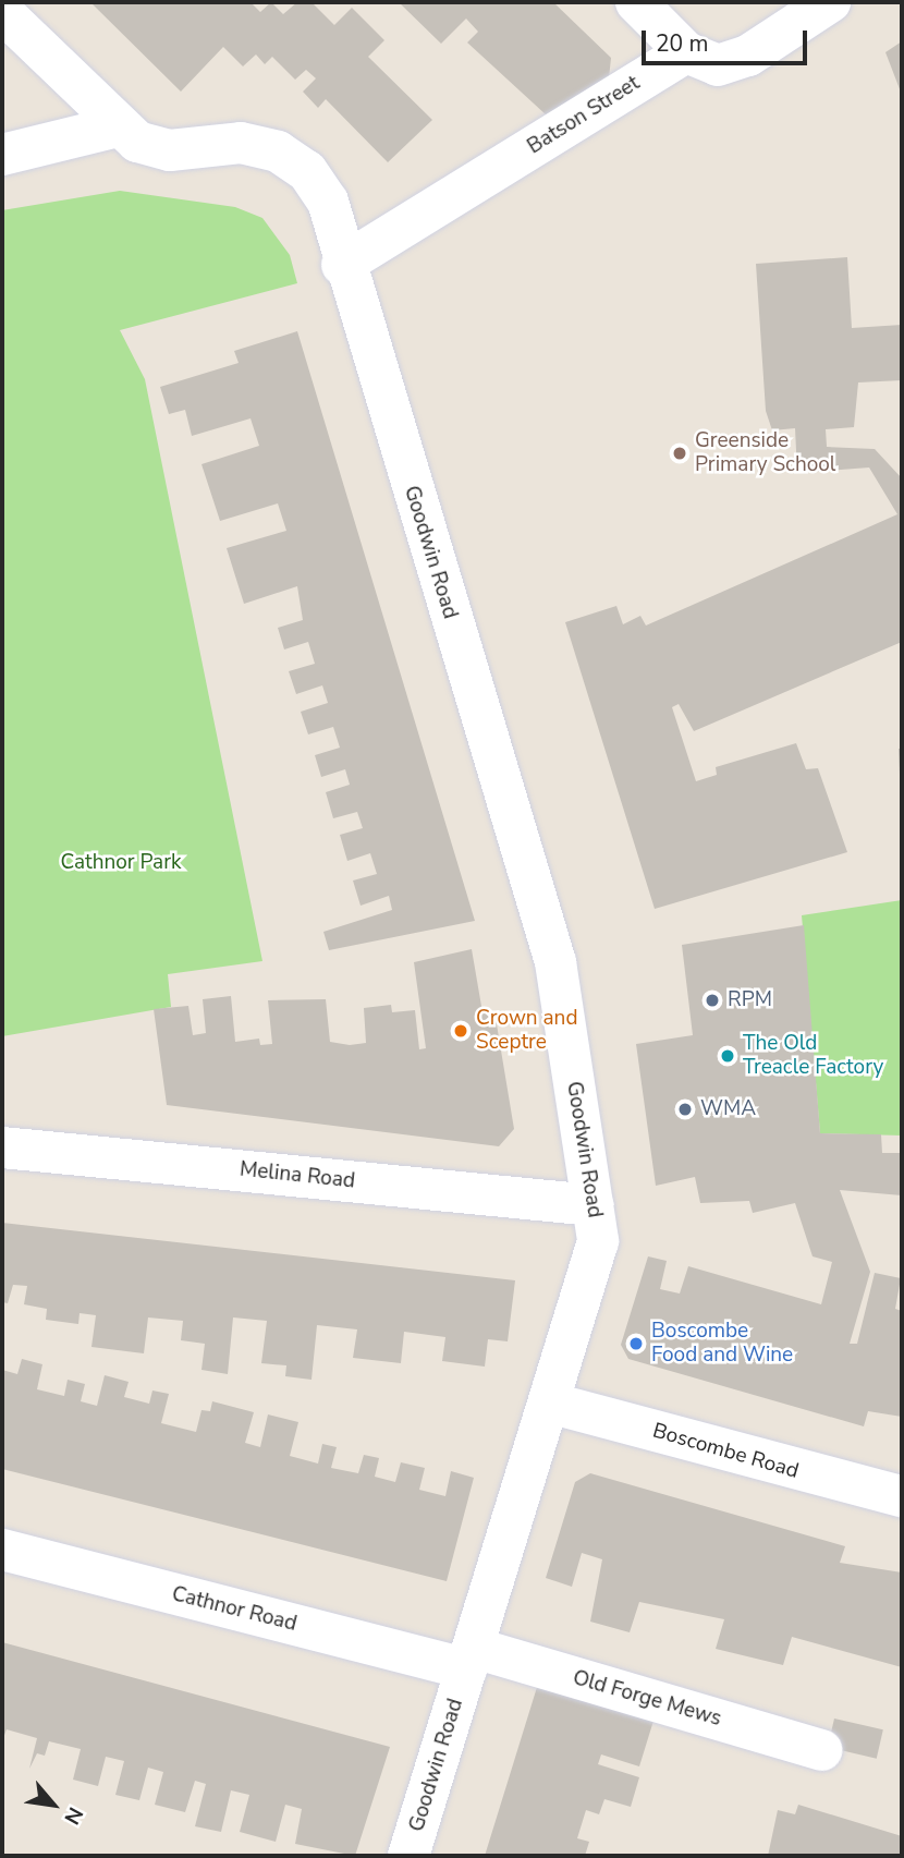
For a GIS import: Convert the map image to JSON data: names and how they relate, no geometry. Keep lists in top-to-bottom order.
{
  "streets": {
    "street": [
      "Batson Street",
      "Goodwin Road",
      "Melina Road",
      "Boscombe Road",
      "Cathnor Road",
      "Old Forge Mews"
    ]
  },
  "crossings": [
    ["Batson Street", "Goodwin Road"],
    ["Goodwin Road", "Melina Road"],
    ["Goodwin Road", "Boscombe Road"],
    ["Goodwin Road", "Cathnor Road"],
    ["Goodwin Road", "Old Forge Mews"],
    ["Cathnor Road", "Old Forge Mews"]
  ],
  "parks": ["Cathnor Park"],
  "places": [
    "Greenside Primary School",
    "RPM",
    "Crown and Sceptre",
    "The Old Treacle Factory",
    "WMA",
    "Boscombe Food and Wine"
  ],
  "scale_bar": "20 m",
  "north": "bottom right"
}
